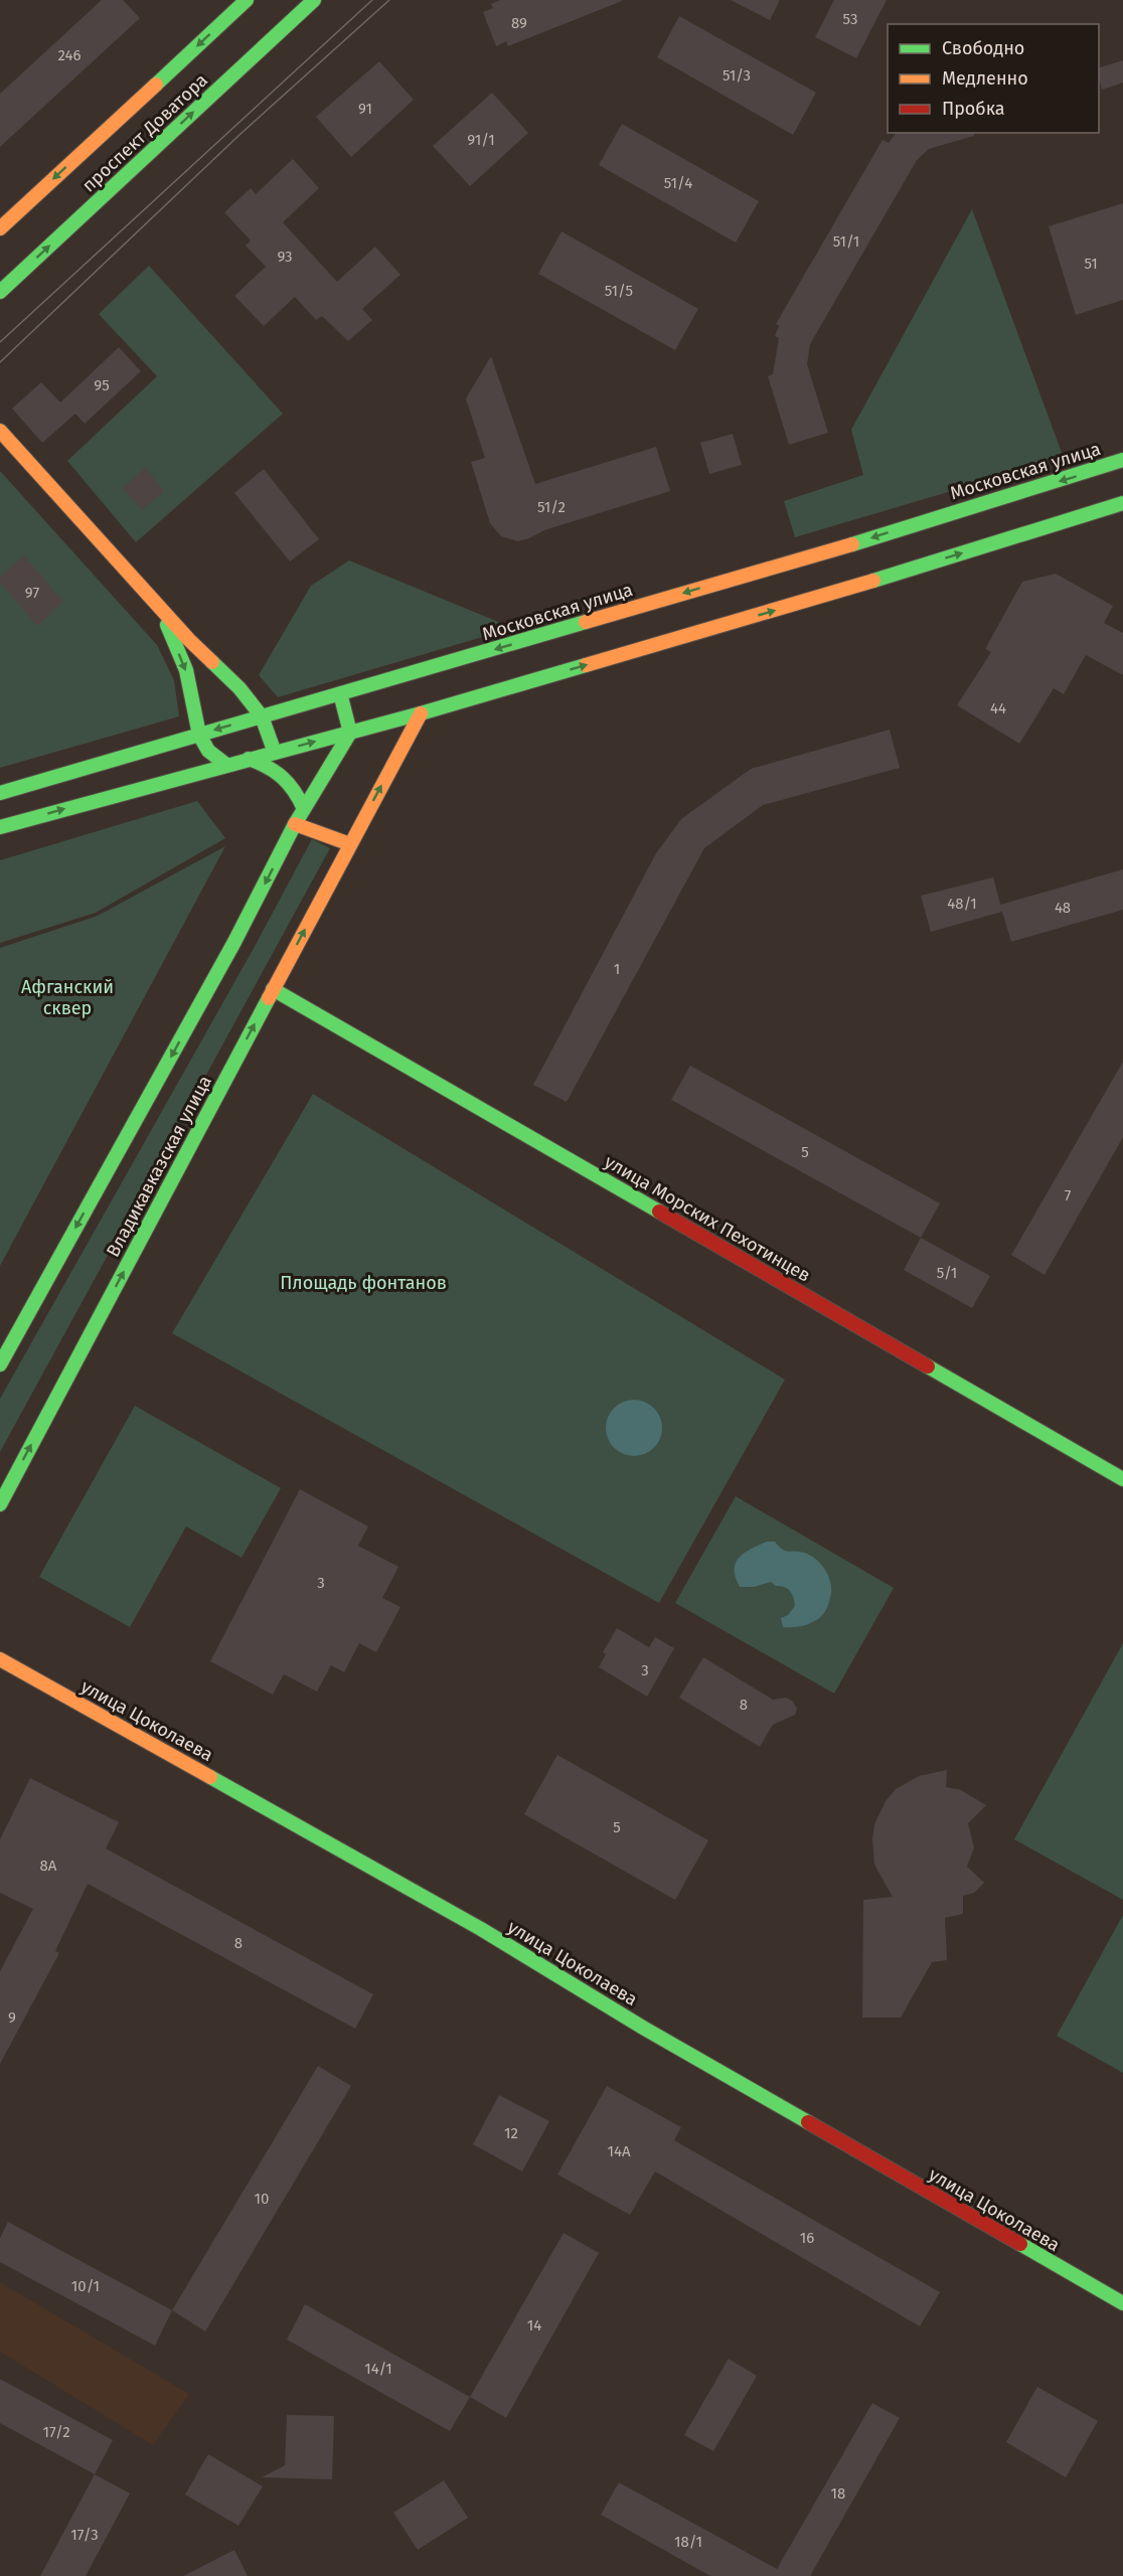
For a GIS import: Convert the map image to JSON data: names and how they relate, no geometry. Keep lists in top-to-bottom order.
{
  "streets": {
    "main road": [
      "проспект Доватора",
      "Московская улица",
      "Владикавказская улица",
      "улица Морских Пехотинцев",
      "улица Цоколаева"
    ]
  },
  "crossings": [
    ["Владикавказская улица", "улица Морских Пехотинцев"]
  ],
  "parks": ["Афганский сквер", "Площадь фонтанов"],
  "house_numbers": [
    "53",
    "89",
    "246",
    "51/3",
    "91",
    "91/1",
    "51/4",
    "51/1",
    "93",
    "51",
    "51/5",
    "95",
    "51/2",
    "97",
    "44",
    "48/1",
    "48",
    "1",
    "5",
    "7",
    "5/1",
    "3",
    "3",
    "8",
    "5",
    "8А",
    "8",
    "9",
    "12",
    "14А",
    "10",
    "16",
    "10/1",
    "14",
    "14/1",
    "17/2",
    "18",
    "17/3",
    "18/1"
  ],
  "legend": ["Свободно", "Медленно", "Пробка"]
}
